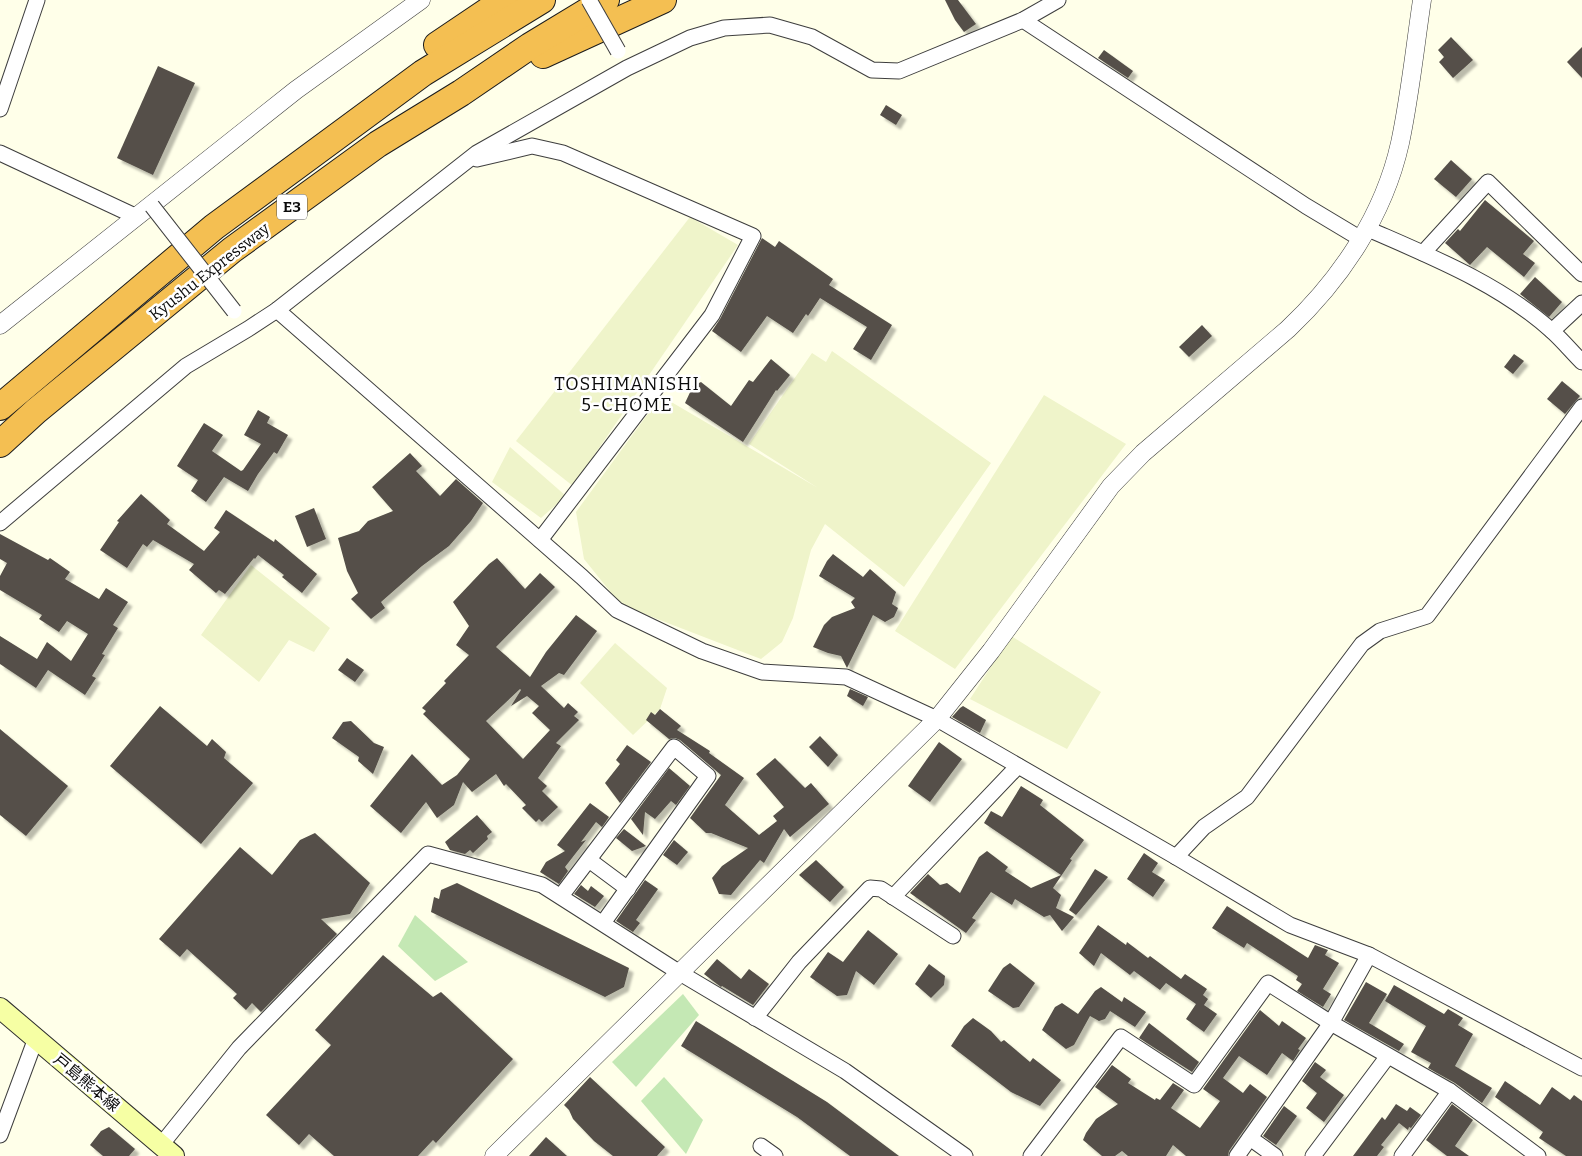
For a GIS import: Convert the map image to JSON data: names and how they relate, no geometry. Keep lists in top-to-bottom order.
{
  "streets": {
    "highway": ["E3", "Kyushu Expressway"],
    "main road": ["戸島熊本線"]
  },
  "districts": ["TOSHIMANISHI 5-CHOME"]
}
